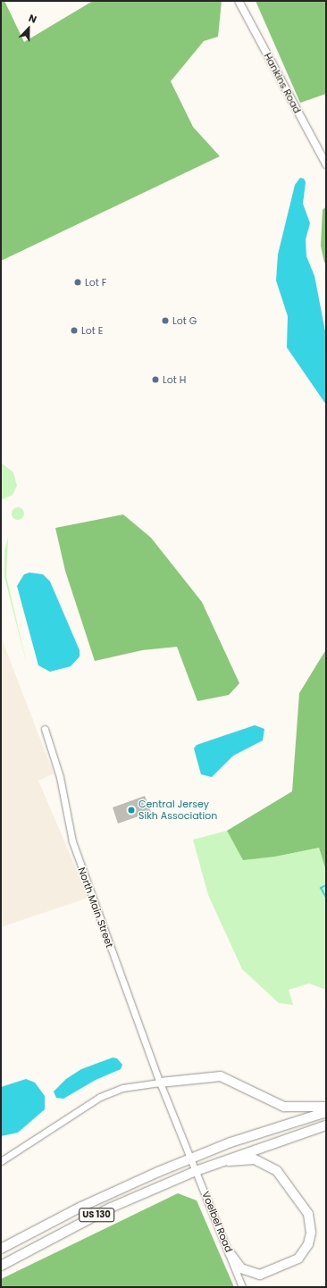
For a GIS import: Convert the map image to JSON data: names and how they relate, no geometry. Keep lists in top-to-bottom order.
{
  "streets": {
    "highway": ["US 130"],
    "main road": ["Hankins Road"],
    "street": ["North Main Street", "Voelbel Road"]
  },
  "crossings": [
    ["North Main Street", "US 130"],
    ["North Main Street", "Voelbel Road"],
    ["US 130", "Voelbel Road"]
  ],
  "places": [
    "Lot F",
    "Lot G",
    "Lot E",
    "Lot H",
    "Central Jersey Sikh Association"
  ],
  "north": "top"
}
